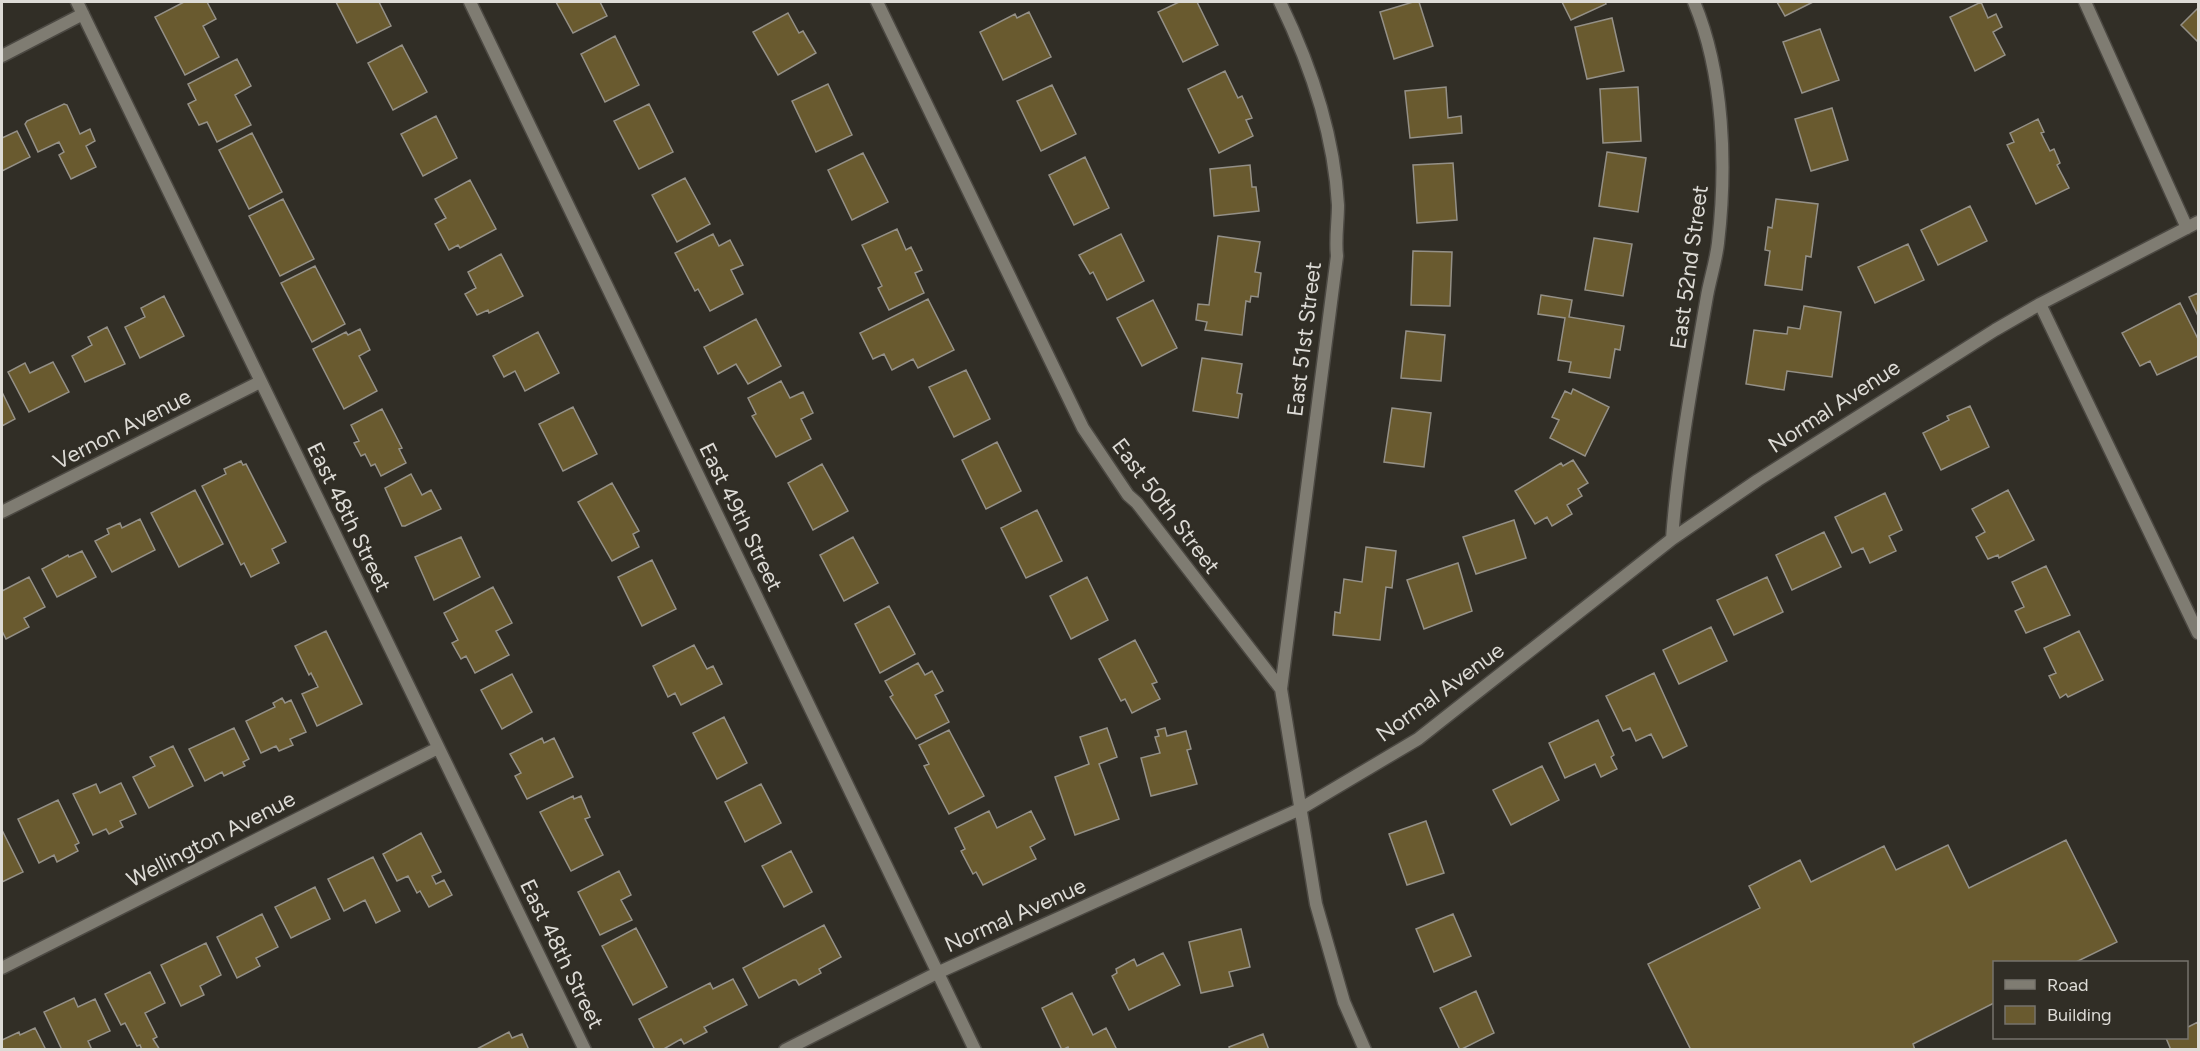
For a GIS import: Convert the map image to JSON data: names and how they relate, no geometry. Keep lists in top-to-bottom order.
{
  "streets": {
    "street": [
      "East 52nd Street",
      "East 51st Street",
      "Normal Avenue",
      "Vernon Avenue",
      "East 50th Street",
      "East 48th Street",
      "East 49th Street",
      "Wellington Avenue"
    ]
  },
  "crossings": [
    ["East 52nd Street", "Normal Avenue"],
    ["East 51st Street", "East 50th Street"],
    ["Normal Avenue", "East 50th Street"],
    ["Normal Avenue", "East 49th Street"],
    ["Vernon Avenue", "East 48th Street"],
    ["East 48th Street", "Wellington Avenue"]
  ],
  "legend": ["Road", "Building"]
}
